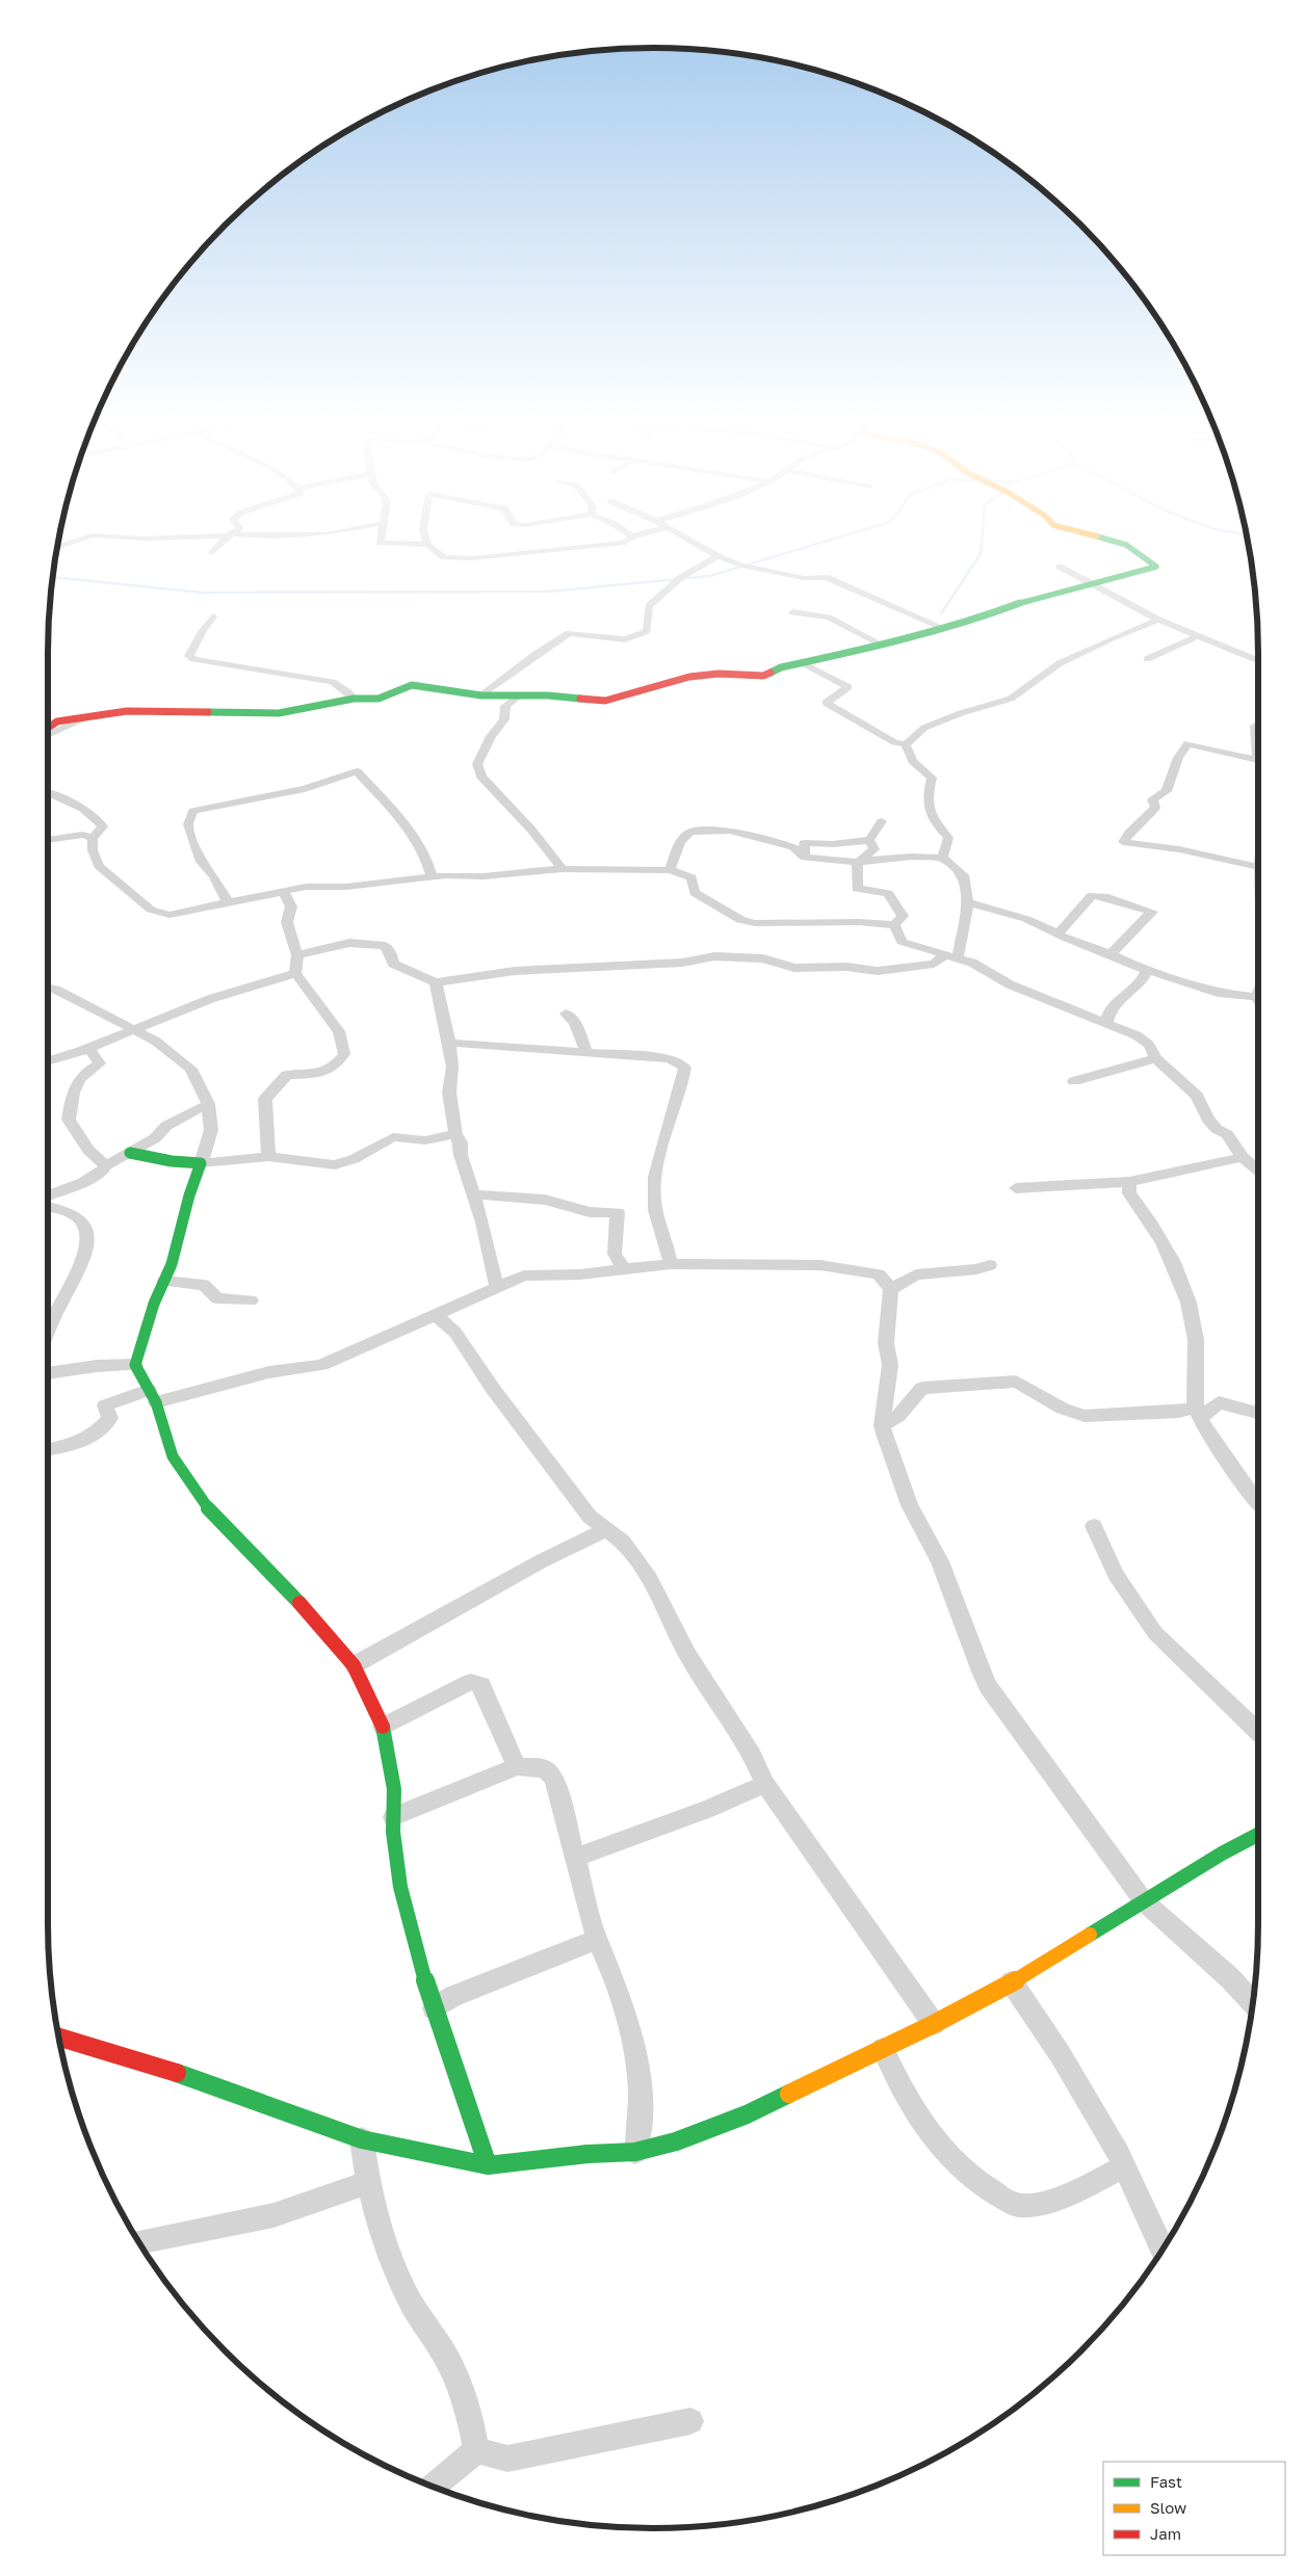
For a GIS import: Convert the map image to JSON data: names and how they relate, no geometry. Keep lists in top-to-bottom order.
{
  "legend": ["Fast", "Slow", "Jam"]
}
